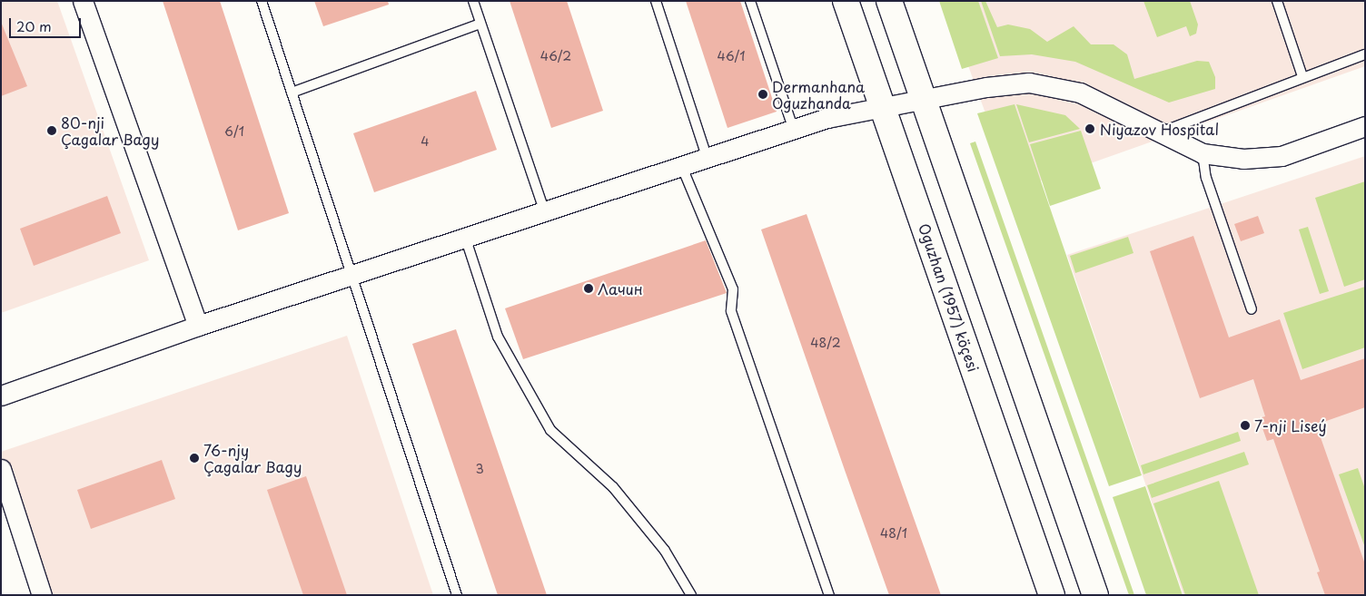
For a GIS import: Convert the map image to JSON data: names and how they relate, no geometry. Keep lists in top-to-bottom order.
{
  "streets": {
    "main road": ["Oguzhan (1957) köçesi"]
  },
  "places": [
    "Dermanhana Oguzhanda",
    "Niyazov Hospital",
    "80-nji Çagalar Bagy",
    "Лачин",
    "7-nji Liseý",
    "76-njy Çagalar Bagy"
  ],
  "house_numbers": [
    "46/2",
    "46/1",
    "6/1",
    "4",
    "48/2",
    "3",
    "48/1"
  ],
  "scale_bar": "20 m"
}
